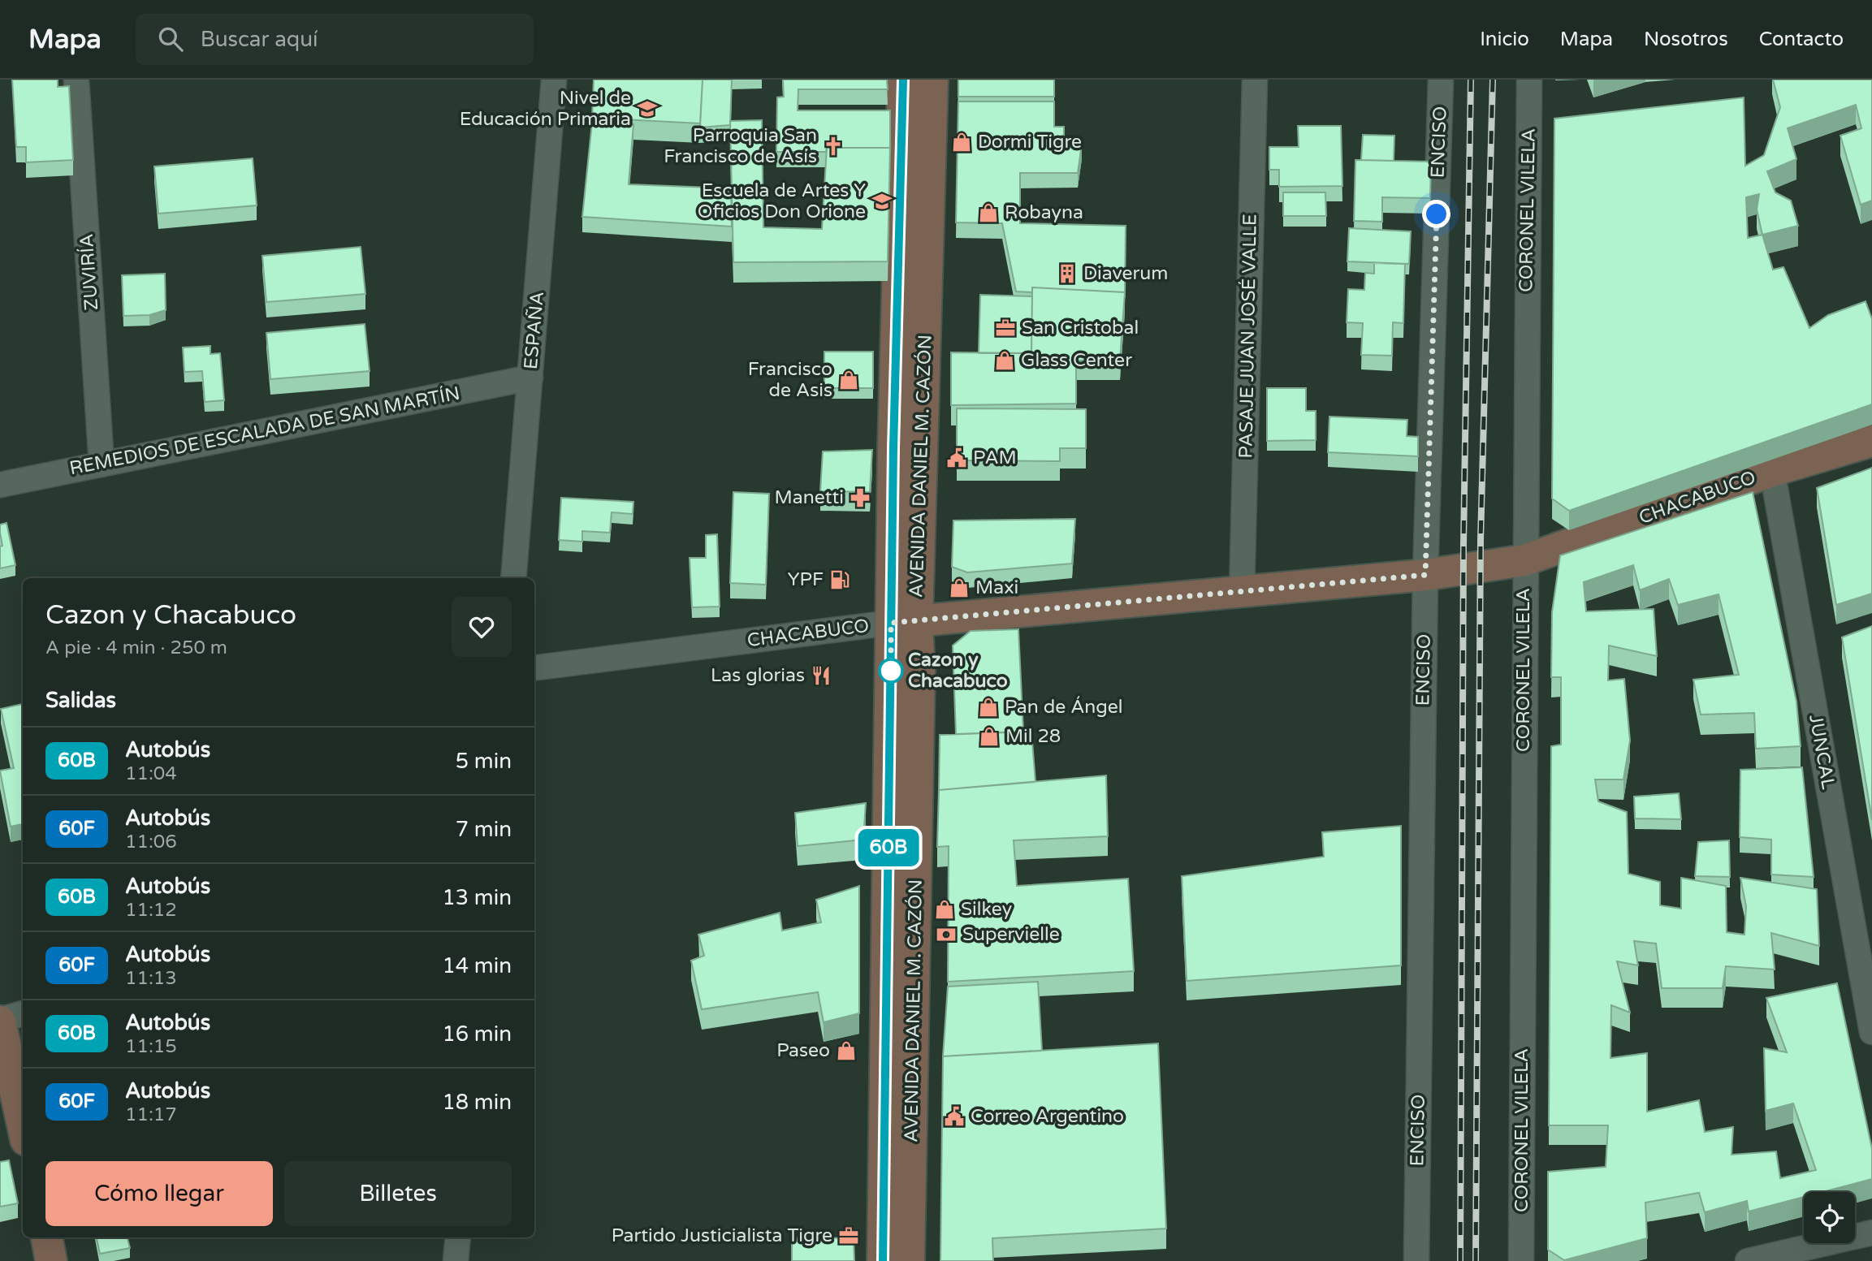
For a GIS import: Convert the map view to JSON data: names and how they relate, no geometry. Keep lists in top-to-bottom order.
{
  "streets": {
    "main road": ["AVENIDA DANIEL M. CAZÓN", "CHACABUCO"],
    "street": [
      "ENCISO",
      "CORONEL VILELA",
      "ZUVIRÍA",
      "ESPAÑA",
      "PASAJE JUAN JOSÉ VALLE",
      "REMEDIOS DE ESCALADA DE SAN MARTÍN",
      "JUNCAL"
    ]
  },
  "crossings": [
    ["ENCISO", "CHACABUCO"],
    ["CORONEL VILELA", "CHACABUCO"],
    ["ZUVIRÍA", "REMEDIOS DE ESCALADA DE SAN MARTÍN"],
    ["ESPAÑA", "REMEDIOS DE ESCALADA DE SAN MARTÍN"],
    ["PASAJE JUAN JOSÉ VALLE", "CHACABUCO"],
    ["AVENIDA DANIEL M. CAZÓN", "CHACABUCO"],
    ["CHACABUCO", "JUNCAL"]
  ],
  "places": {
    "school or university": ["Nivel de Educación Primaria", "Escuela de Artes Y Oficios Don Orione"],
    "shop": [
      "Dormi Tigre",
      "Robayna",
      "Glass Center",
      "Francisco de Asis",
      "Maxi",
      "Pan de Ángel",
      "Mil 28",
      "Silkey",
      "Paseo"
    ],
    "church": ["Parroquia San Francisco de Asís"],
    "building": ["Diaverum"],
    "office": ["San Cristobal", "Partido Justicialista Tigre"],
    "public building": ["PAM", "Correo Argentino"],
    "pharmacy": ["Manetti"],
    "fuel station": ["YPF"],
    "other": ["Cazon y Chacabuco"],
    "restaurant": ["Las glorias"],
    "bank": ["Supervielle"]
  },
  "lines": ["bus line 60B"],
  "page": {
    "header": "Mapa",
    "search": "Buscar aquí",
    "nav": [
      "Inicio",
      "Mapa",
      "Nosotros",
      "Contacto"
    ],
    "on_map": "60B",
    "heading": [
      ["Cazon y Chacabuco", "A pie · 4 min · 250 m"],
      "Salidas"
    ],
    "list": [
      {
        "mark": "60B",
        "name": "Autobús",
        "note": "11:04",
        "value": "5 min"
      },
      {
        "mark": "60F",
        "name": "Autobús",
        "note": "11:06",
        "value": "7 min"
      },
      {
        "mark": "60B",
        "name": "Autobús",
        "note": "11:12",
        "value": "13 min"
      },
      {
        "mark": "60F",
        "name": "Autobús",
        "note": "11:13",
        "value": "14 min"
      },
      {
        "mark": "60B",
        "name": "Autobús",
        "note": "11:15",
        "value": "16 min"
      },
      {
        "mark": "60F",
        "name": "Autobús",
        "note": "11:17",
        "value": "18 min"
      }
    ],
    "buttons": ["Cómo llegar", "Billetes"]
  }
}
